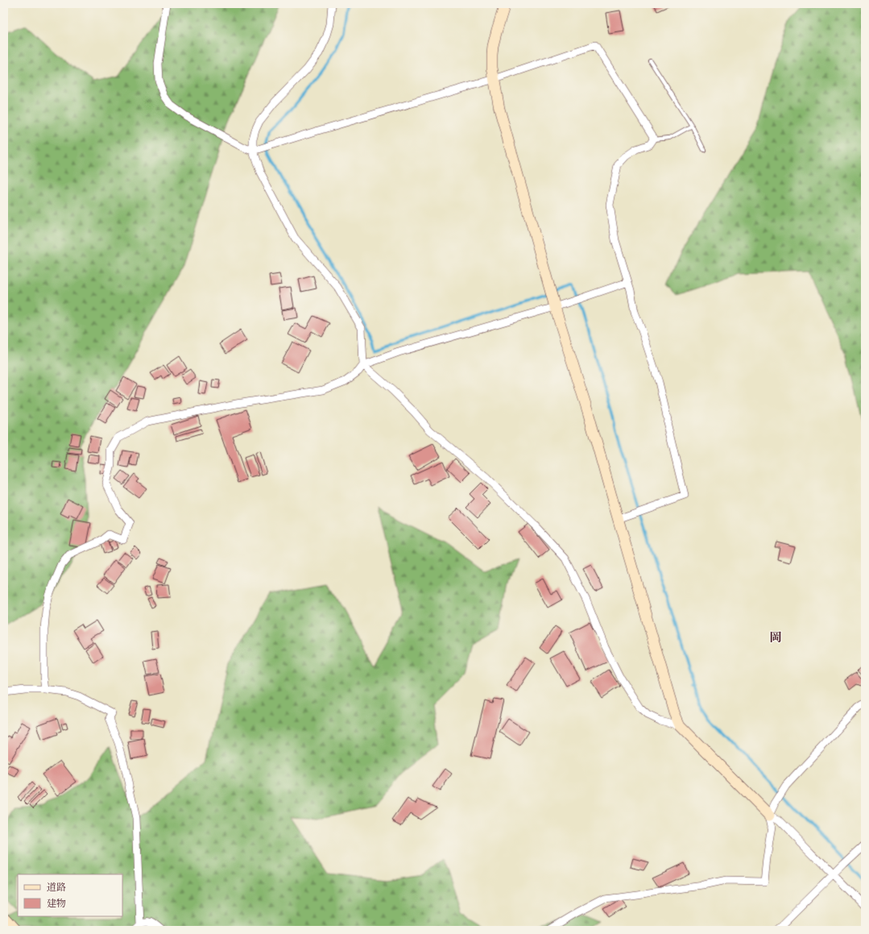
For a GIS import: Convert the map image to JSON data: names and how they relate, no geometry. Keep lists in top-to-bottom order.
{
  "districts": ["岡"],
  "legend": ["道路", "建物"]
}
